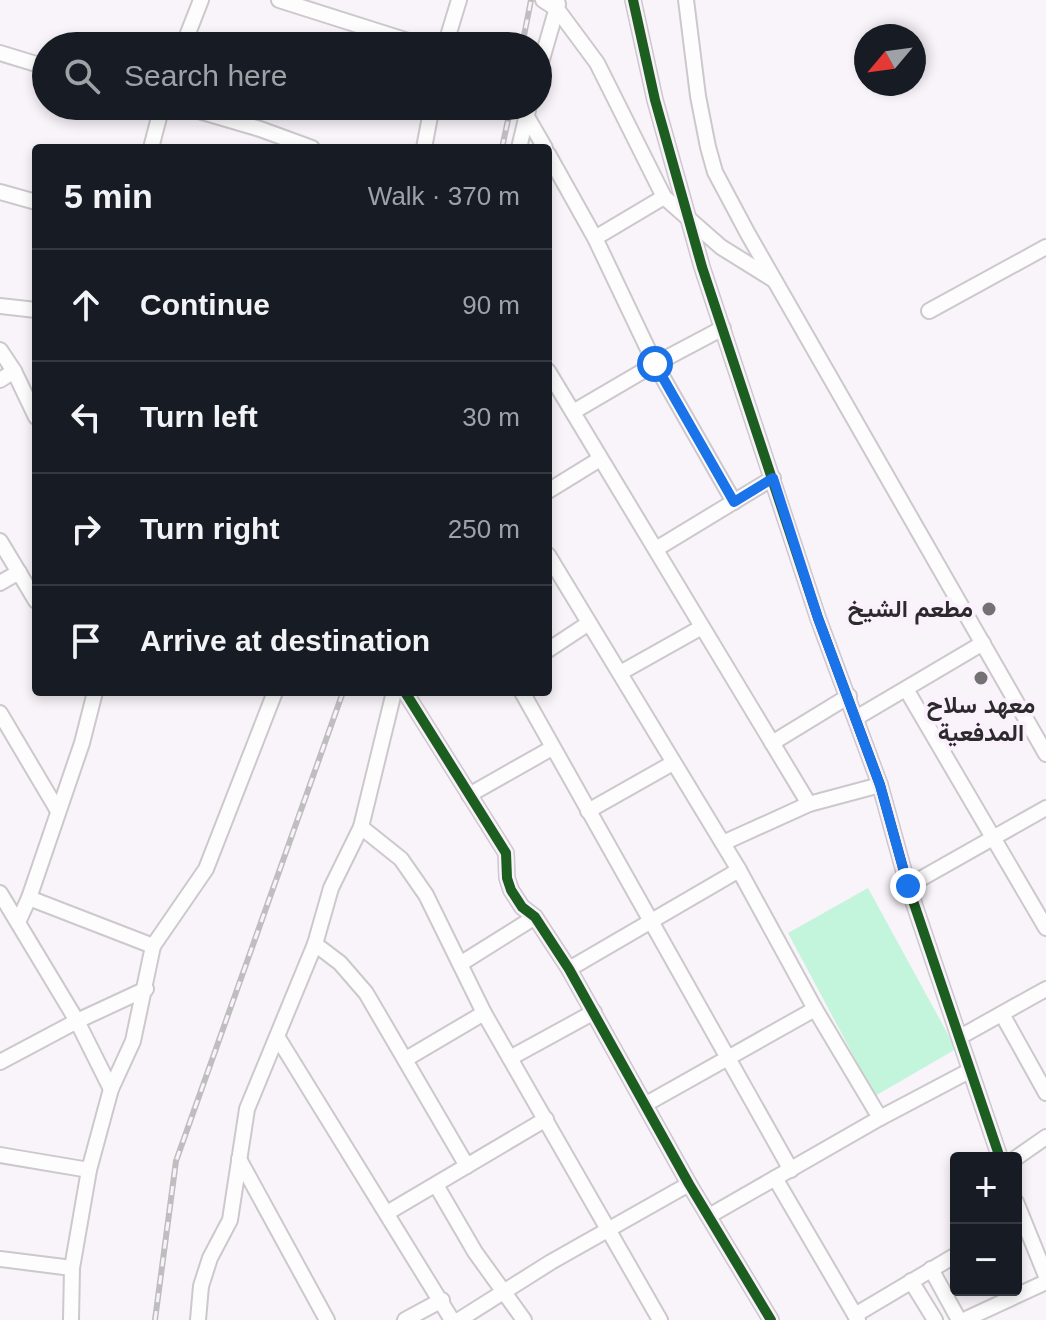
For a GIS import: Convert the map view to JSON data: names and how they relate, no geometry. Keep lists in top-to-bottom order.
{
  "places": ["مطعم الشيخ", "معهد سلاح المدفعية"],
  "north": "bottom left",
  "page": {
    "search": "Search here",
    "heading": ["5 min", "Walk · 370 m"],
    "list": [
      ["Continue", "90 m"],
      ["Turn left", "30 m"],
      ["Turn right", "250 m"],
      "Arrive at destination"
    ],
    "map_buttons": ["+", "−"]
  }
}
